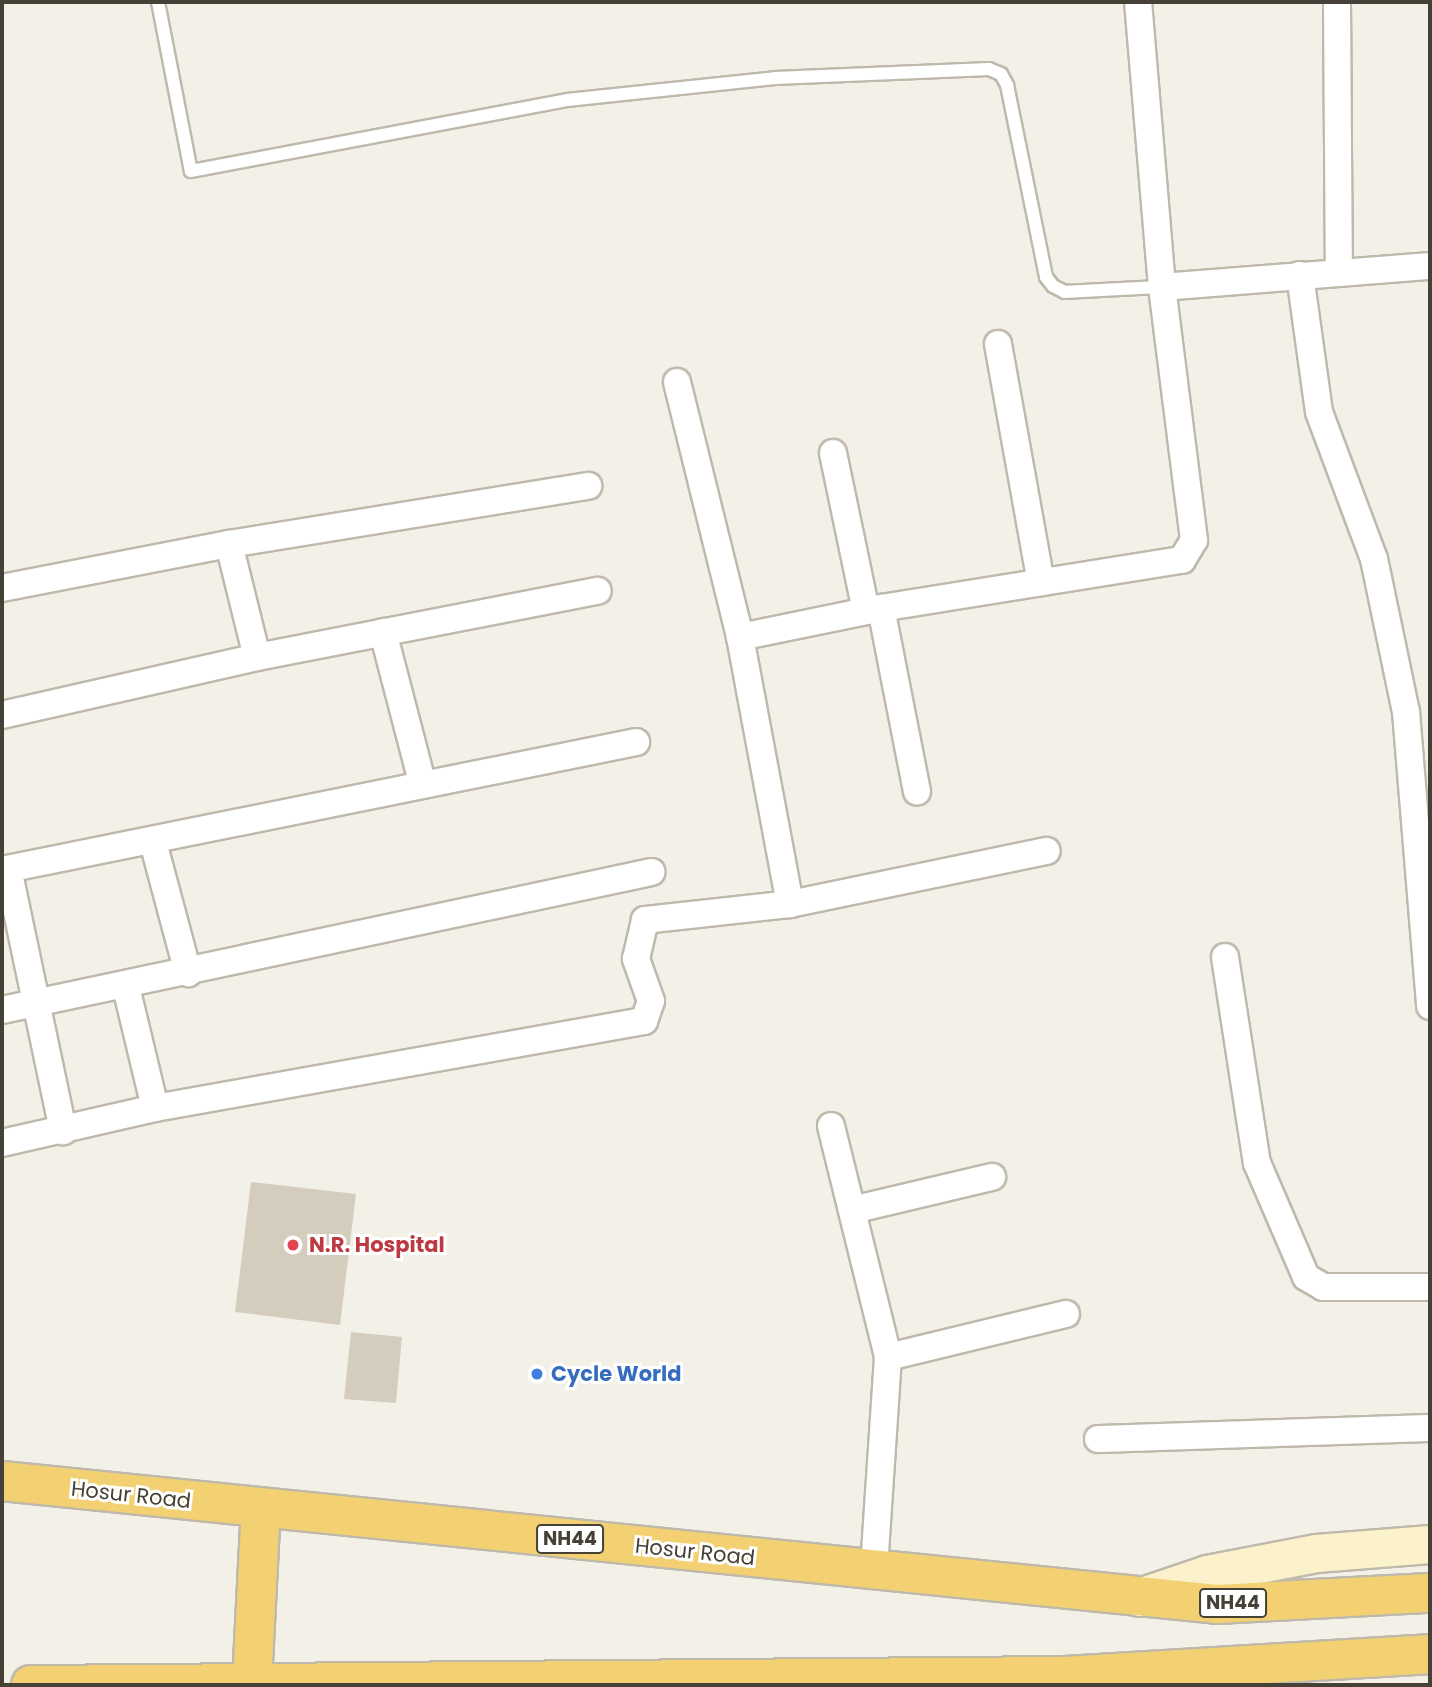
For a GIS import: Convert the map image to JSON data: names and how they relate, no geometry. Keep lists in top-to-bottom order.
{
  "streets": {
    "highway": ["Hosur Road", "NH44"]
  },
  "crossings": [
    ["Hosur Road", "NH44"]
  ],
  "places": ["N.R. Hospital", "Cycle World"]
}
